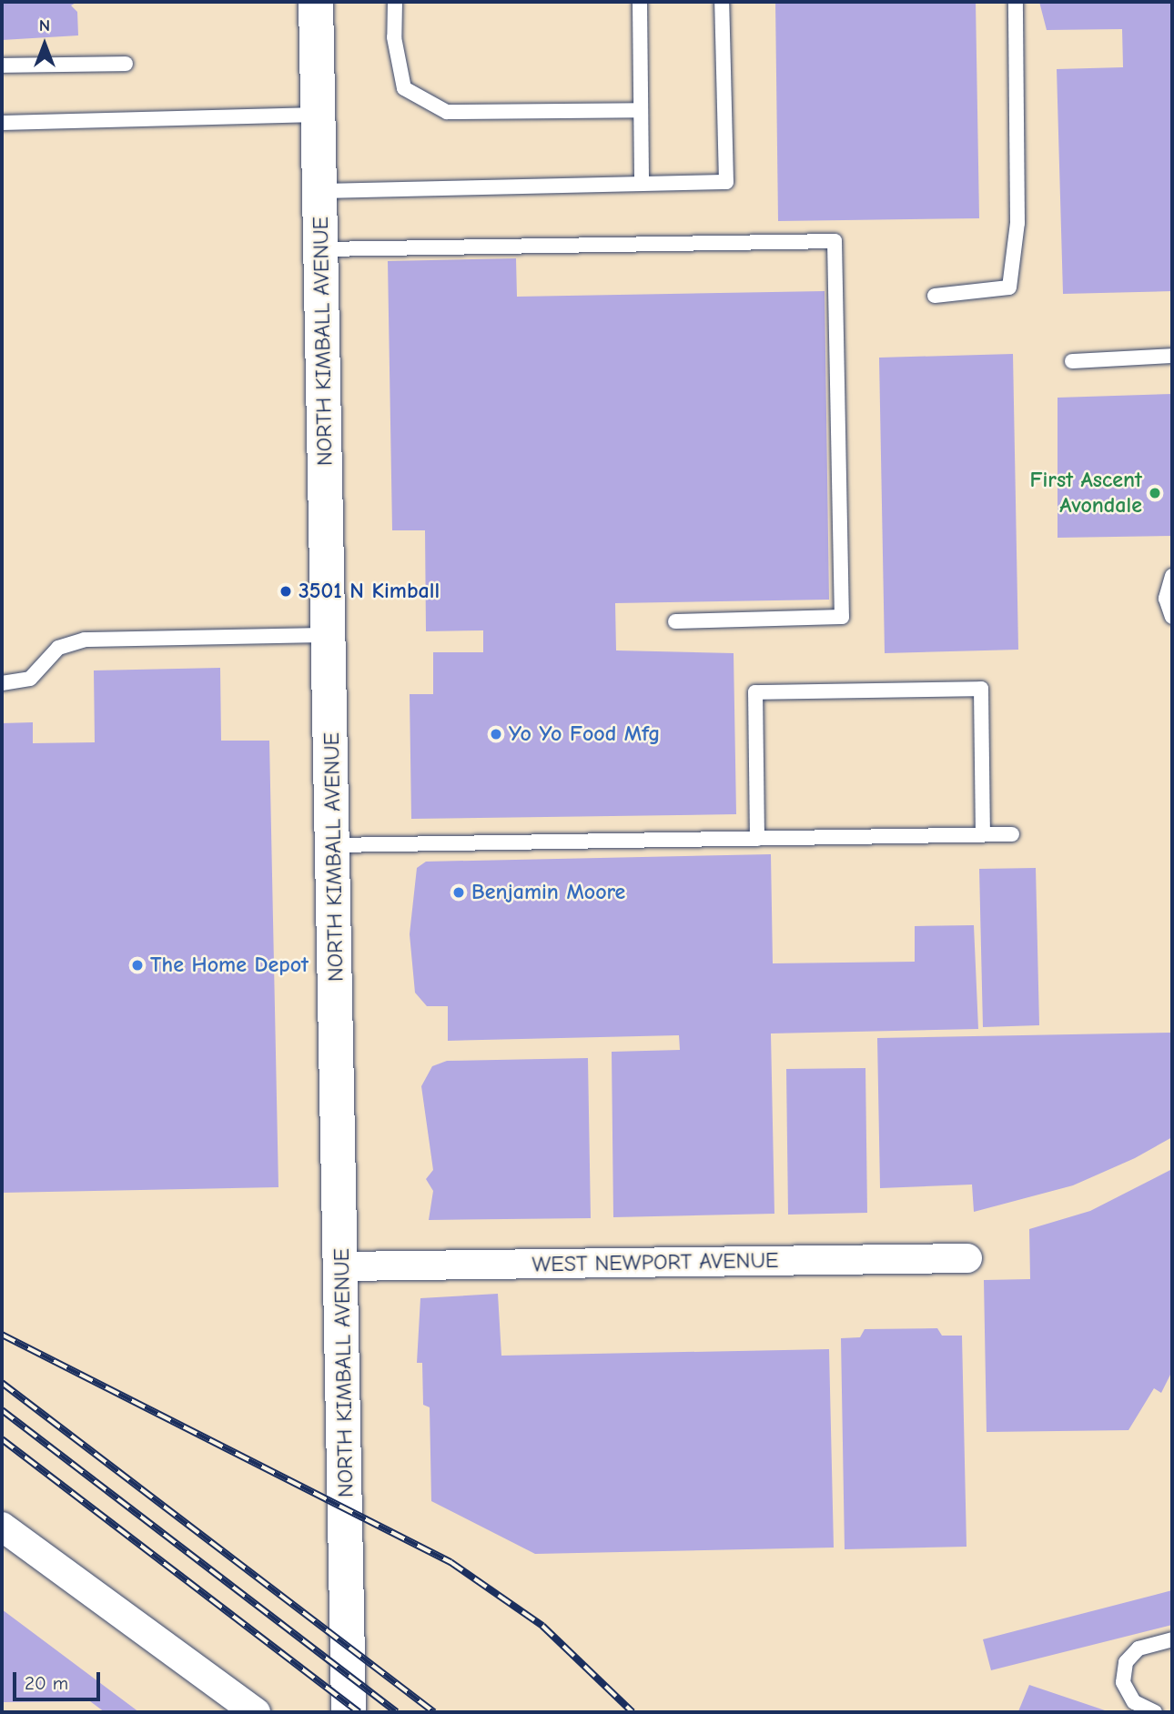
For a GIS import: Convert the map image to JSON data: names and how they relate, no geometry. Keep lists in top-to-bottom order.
{
  "streets": {
    "street": ["NORTH KIMBALL AVENUE", "WEST NEWPORT AVENUE"]
  },
  "crossings": [
    ["NORTH KIMBALL AVENUE", "WEST NEWPORT AVENUE"]
  ],
  "places": [
    "First Ascent Avondale",
    "3501 N Kimball",
    "Yo Yo Food Mfg",
    "Benjamin Moore",
    "The Home Depot"
  ],
  "scale_bar": "20 m",
  "north": "top"
}
